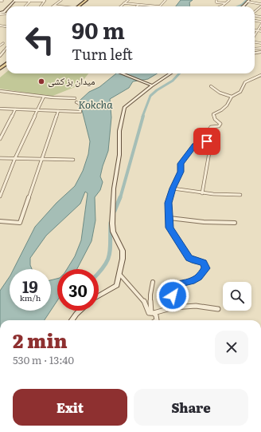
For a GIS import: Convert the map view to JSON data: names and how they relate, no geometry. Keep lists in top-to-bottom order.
{
  "water": ["Kokcha"],
  "places": ["میدان بز کشی"],
  "page": {
    "turn": ["90 m", "Turn left"],
    "speed": "19 km/h",
    "limit": "30",
    "heading": ["2 min", "530 m · 13:40"],
    "buttons": ["Exit", "Share"]
  }
}
